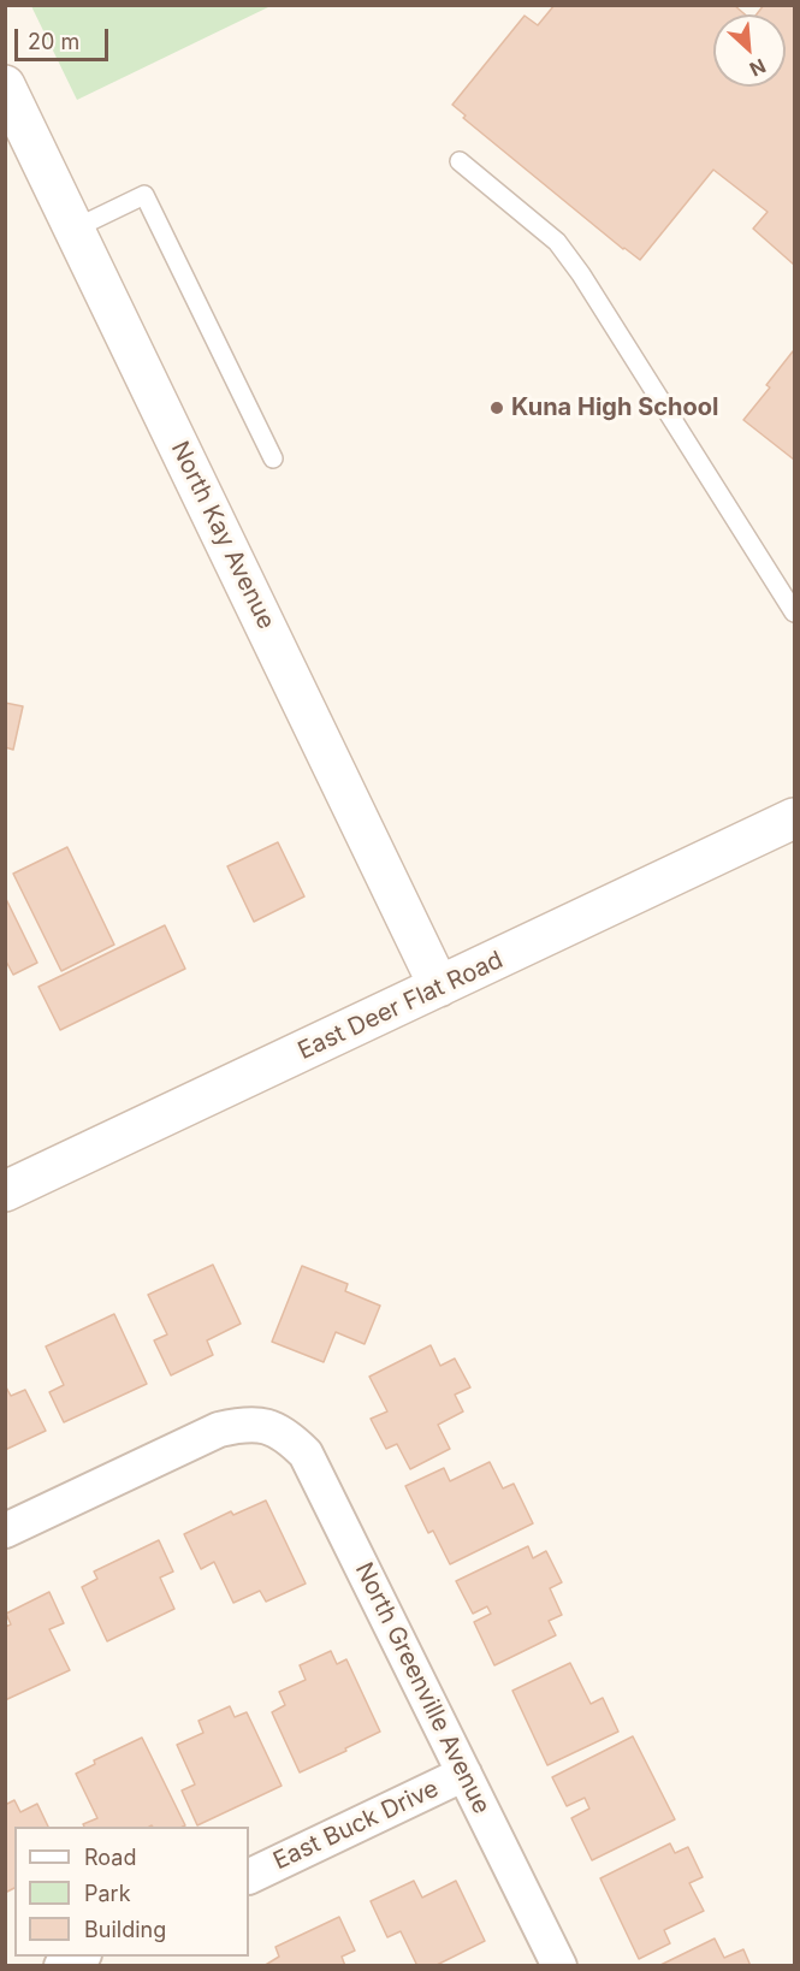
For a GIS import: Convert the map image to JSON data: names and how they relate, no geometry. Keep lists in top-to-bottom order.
{
  "streets": {
    "street": [
      "North Kay Avenue",
      "East Deer Flat Road",
      "North Greenville Avenue",
      "East Buck Drive"
    ]
  },
  "crossings": [
    ["North Kay Avenue", "East Deer Flat Road"],
    ["North Greenville Avenue", "East Buck Drive"]
  ],
  "places": ["Kuna High School"],
  "legend": ["Road", "Park", "Building"],
  "scale_bar": "20 m",
  "north": "bottom right"
}
